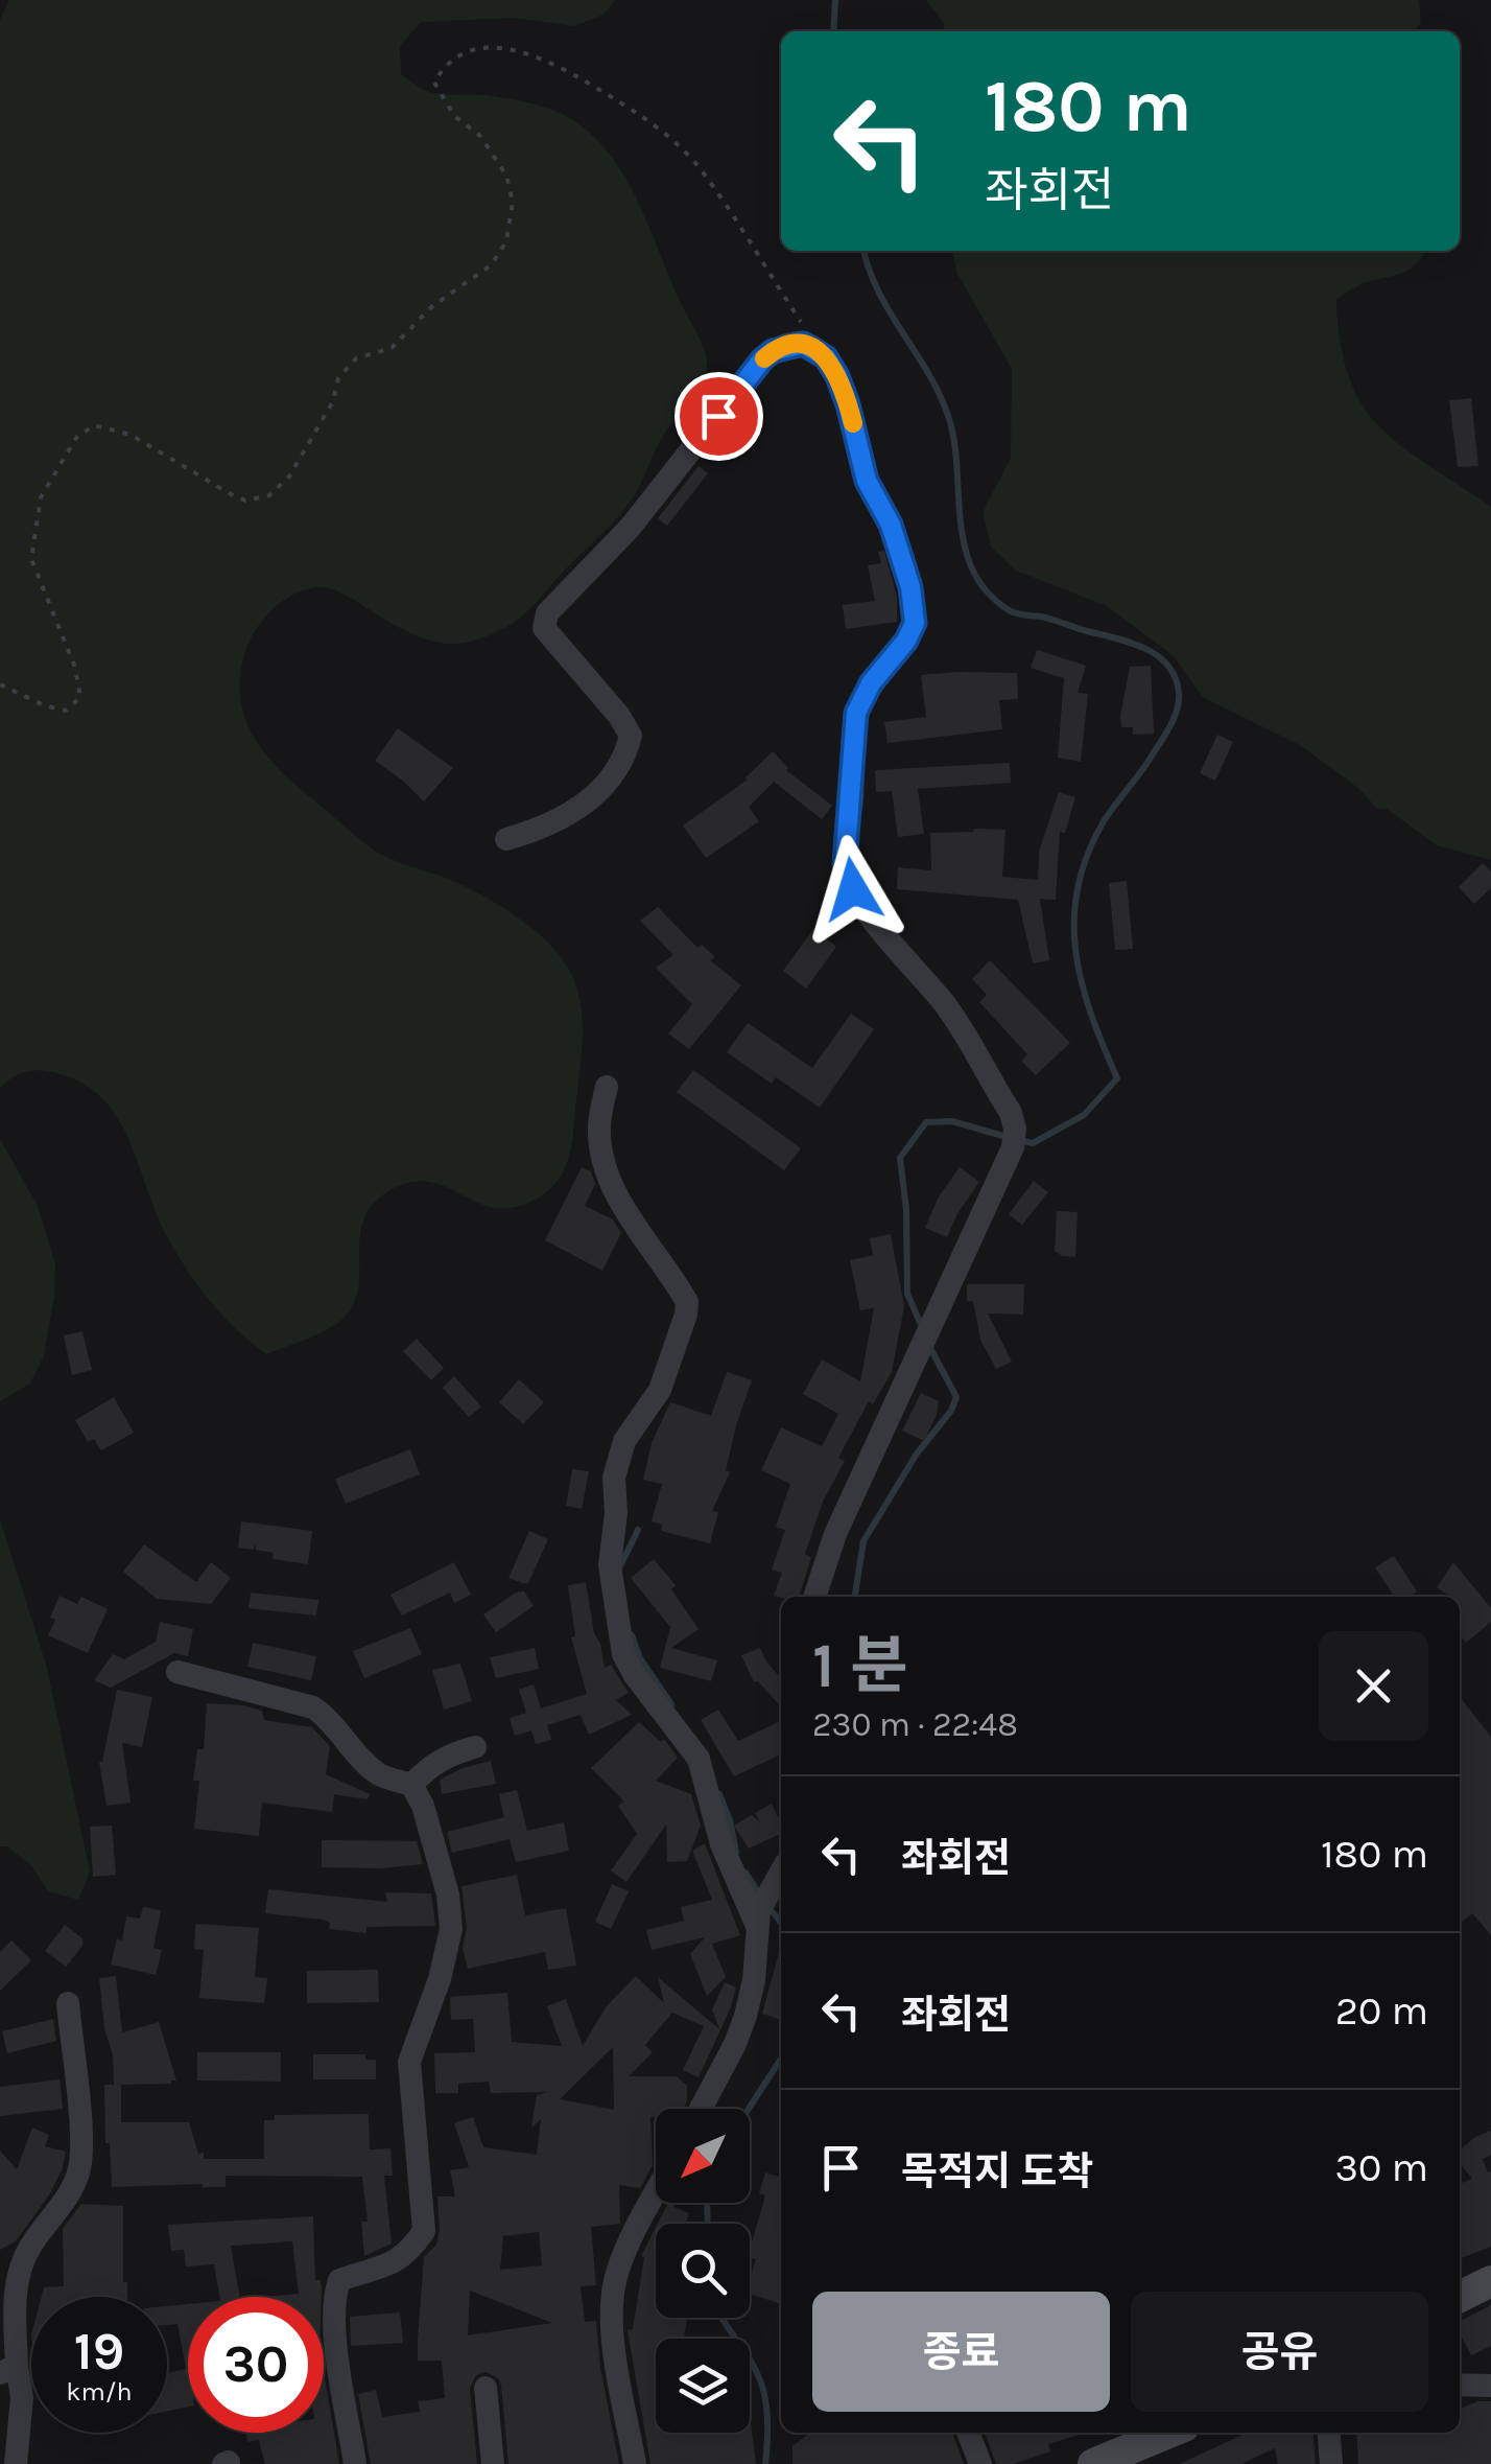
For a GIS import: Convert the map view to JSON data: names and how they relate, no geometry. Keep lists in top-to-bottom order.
{
  "north": "bottom left",
  "page": {
    "turn": ["180 m", "좌회전"],
    "heading": ["1 분", "230 m · 22:48"],
    "list": [
      {
        "name": "좌회전",
        "value": "180 m"
      },
      {
        "name": "좌회전",
        "value": "20 m"
      },
      {
        "name": "목적지 도착",
        "value": "30 m"
      }
    ],
    "buttons": ["종료", "공유"],
    "speed": "19 km/h",
    "limit": "30"
  }
}
